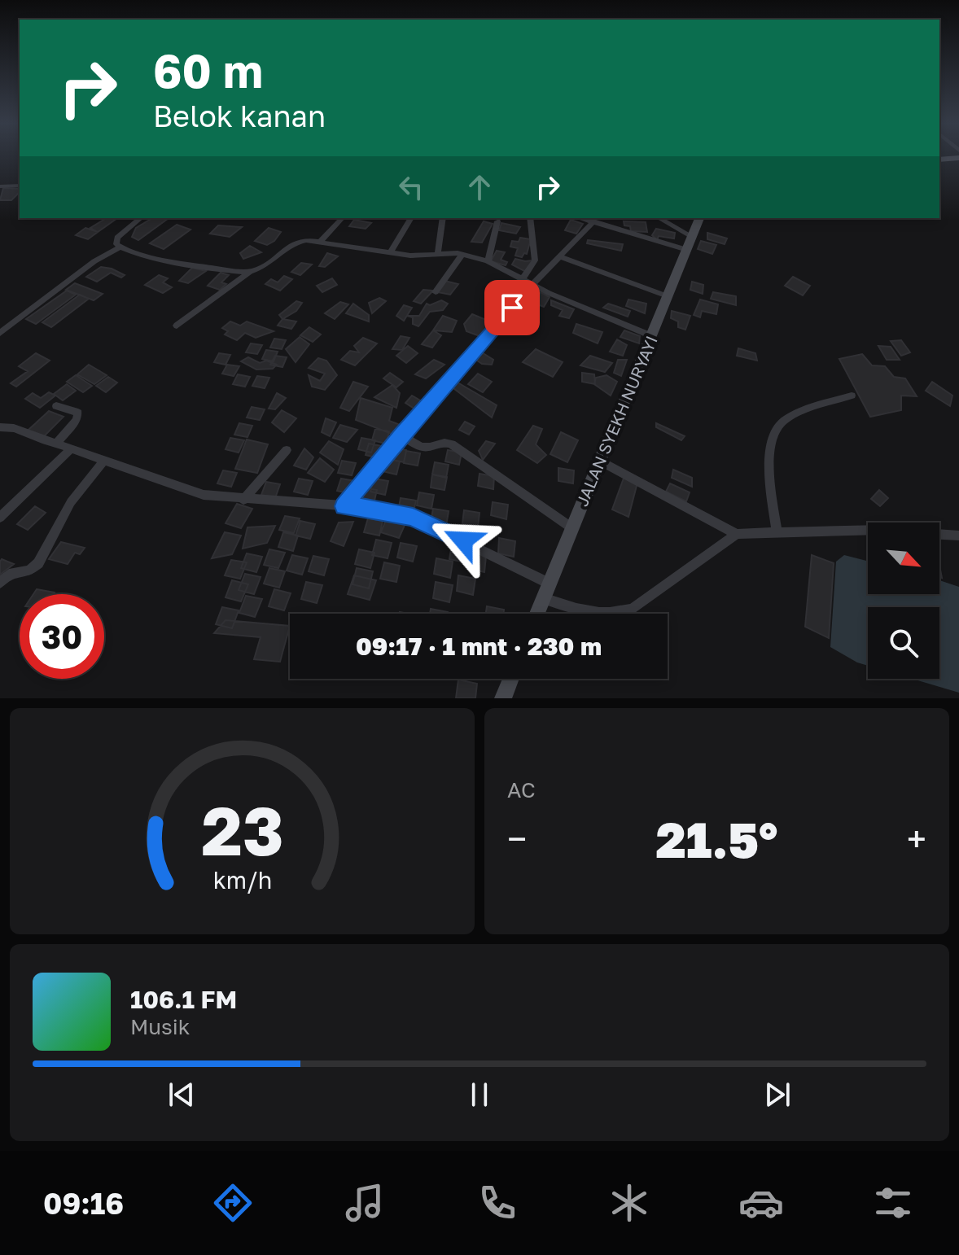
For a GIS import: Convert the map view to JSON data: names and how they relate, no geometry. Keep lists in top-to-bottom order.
{
  "streets": {
    "main road": ["JALAN SYEKH NURYAYI"]
  },
  "north": "bottom right",
  "page": {
    "turn": ["60 m", "Belok kanan"],
    "limit": "30",
    "trip": "09:17 · 1 mnt · 230 m",
    "tile": "AC",
    "heat": ["−", "21.5°", "+"],
    "song": ["106.1 FM", "Musik"],
    "tabs": "09:16",
    "gauge": ["23", "km/h"]
  }
}
